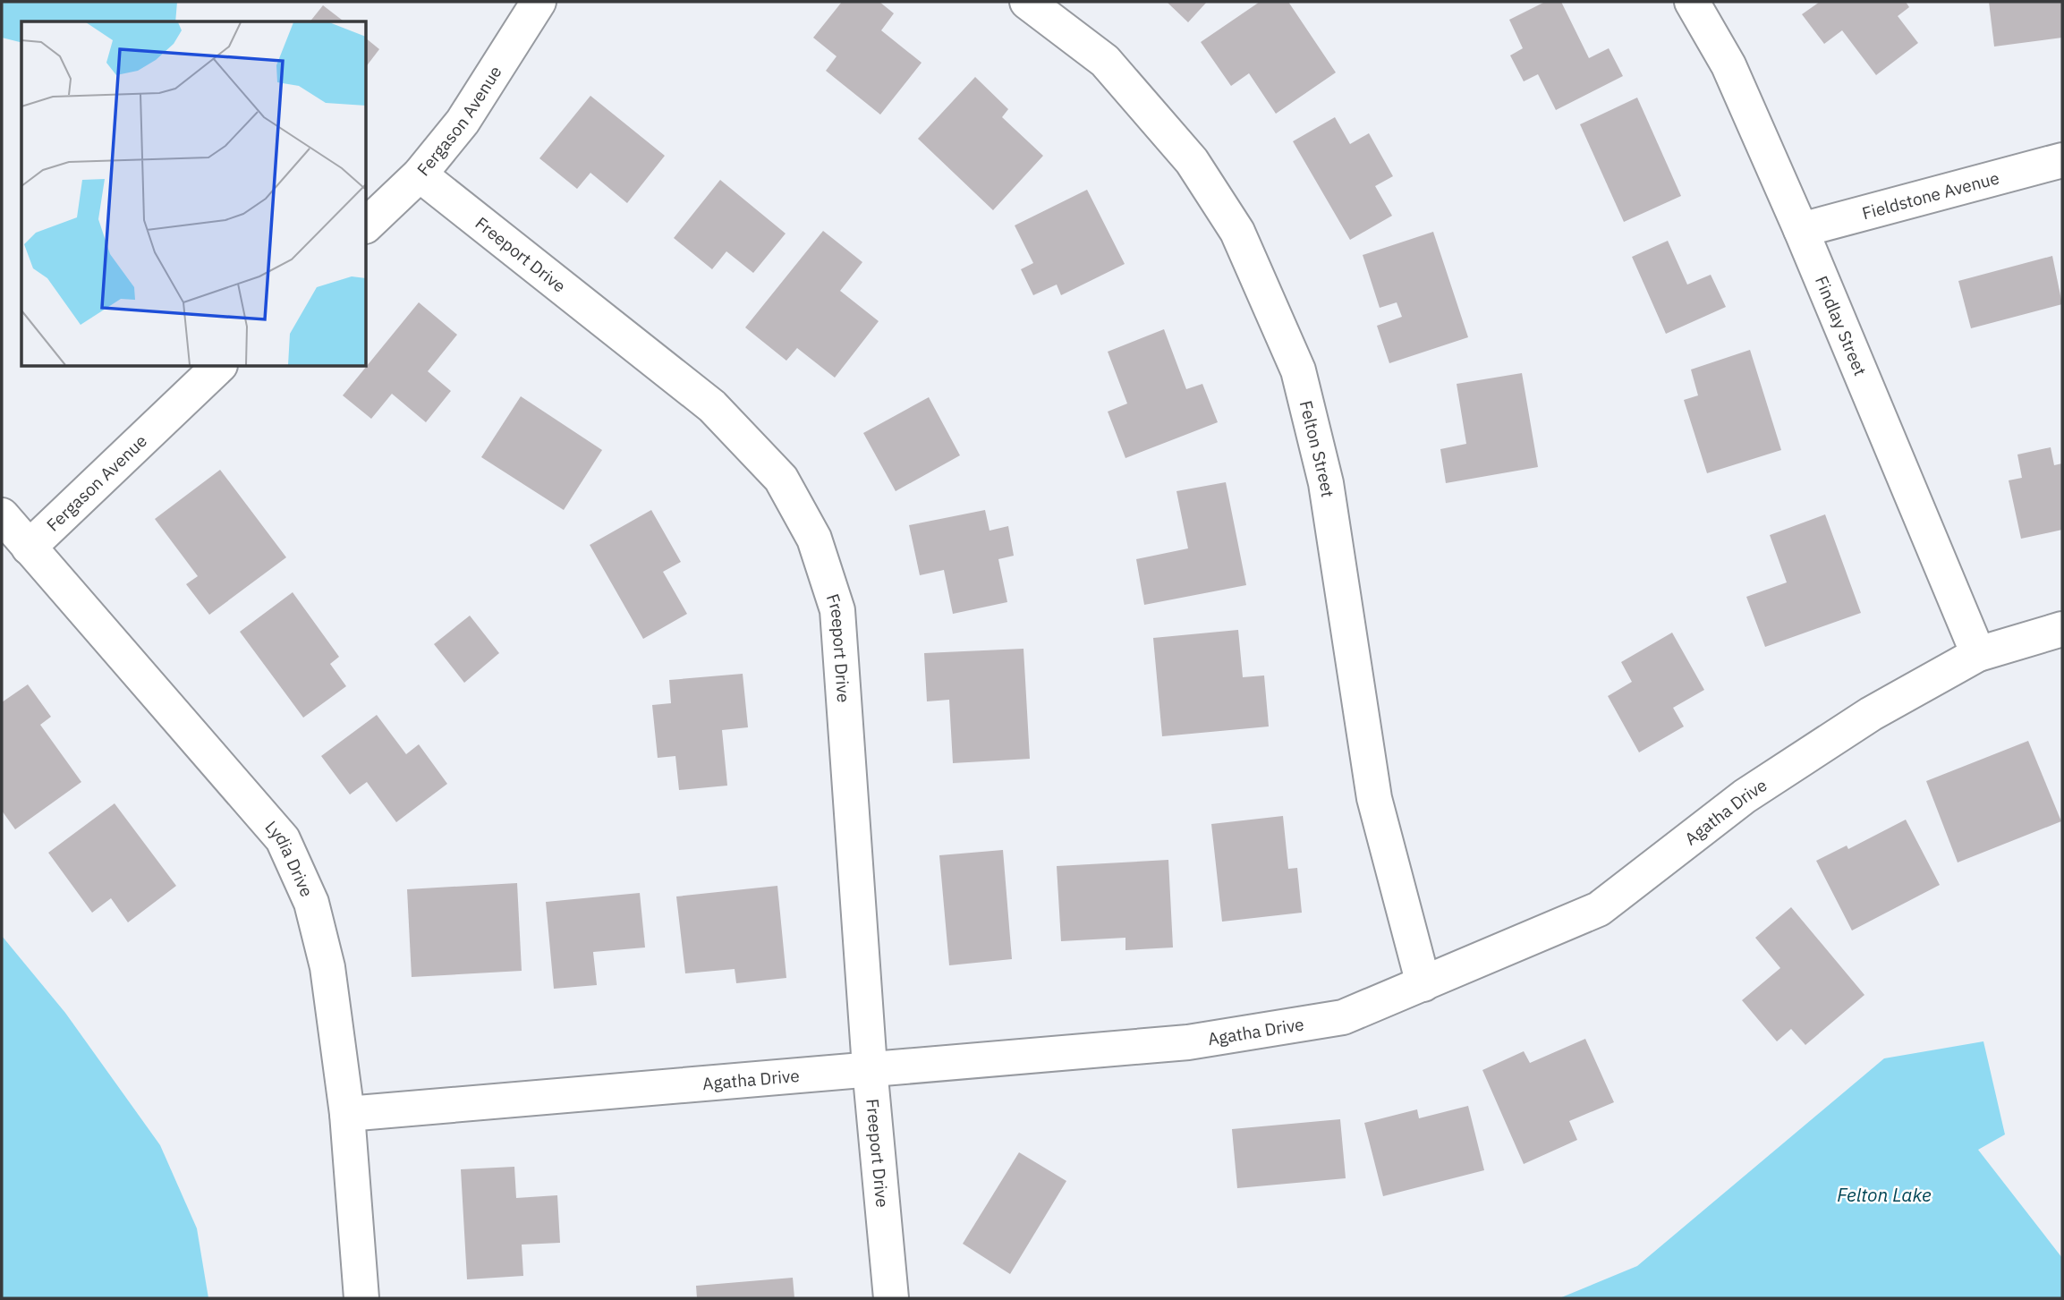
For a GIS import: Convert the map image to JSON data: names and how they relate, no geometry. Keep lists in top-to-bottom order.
{
  "streets": {
    "street": [
      "Fergason Avenue",
      "Fieldstone Avenue",
      "Freeport Drive",
      "Findlay Street",
      "Felton Street",
      "Agatha Drive",
      "Lydia Drive"
    ]
  },
  "crossings": [
    ["Fergason Avenue", "Freeport Drive"],
    ["Fergason Avenue", "Lydia Drive"],
    ["Fieldstone Avenue", "Findlay Street"],
    ["Freeport Drive", "Agatha Drive"],
    ["Findlay Street", "Agatha Drive"],
    ["Felton Street", "Agatha Drive"],
    ["Agatha Drive", "Lydia Drive"]
  ],
  "water": ["Felton Lake"]
}
